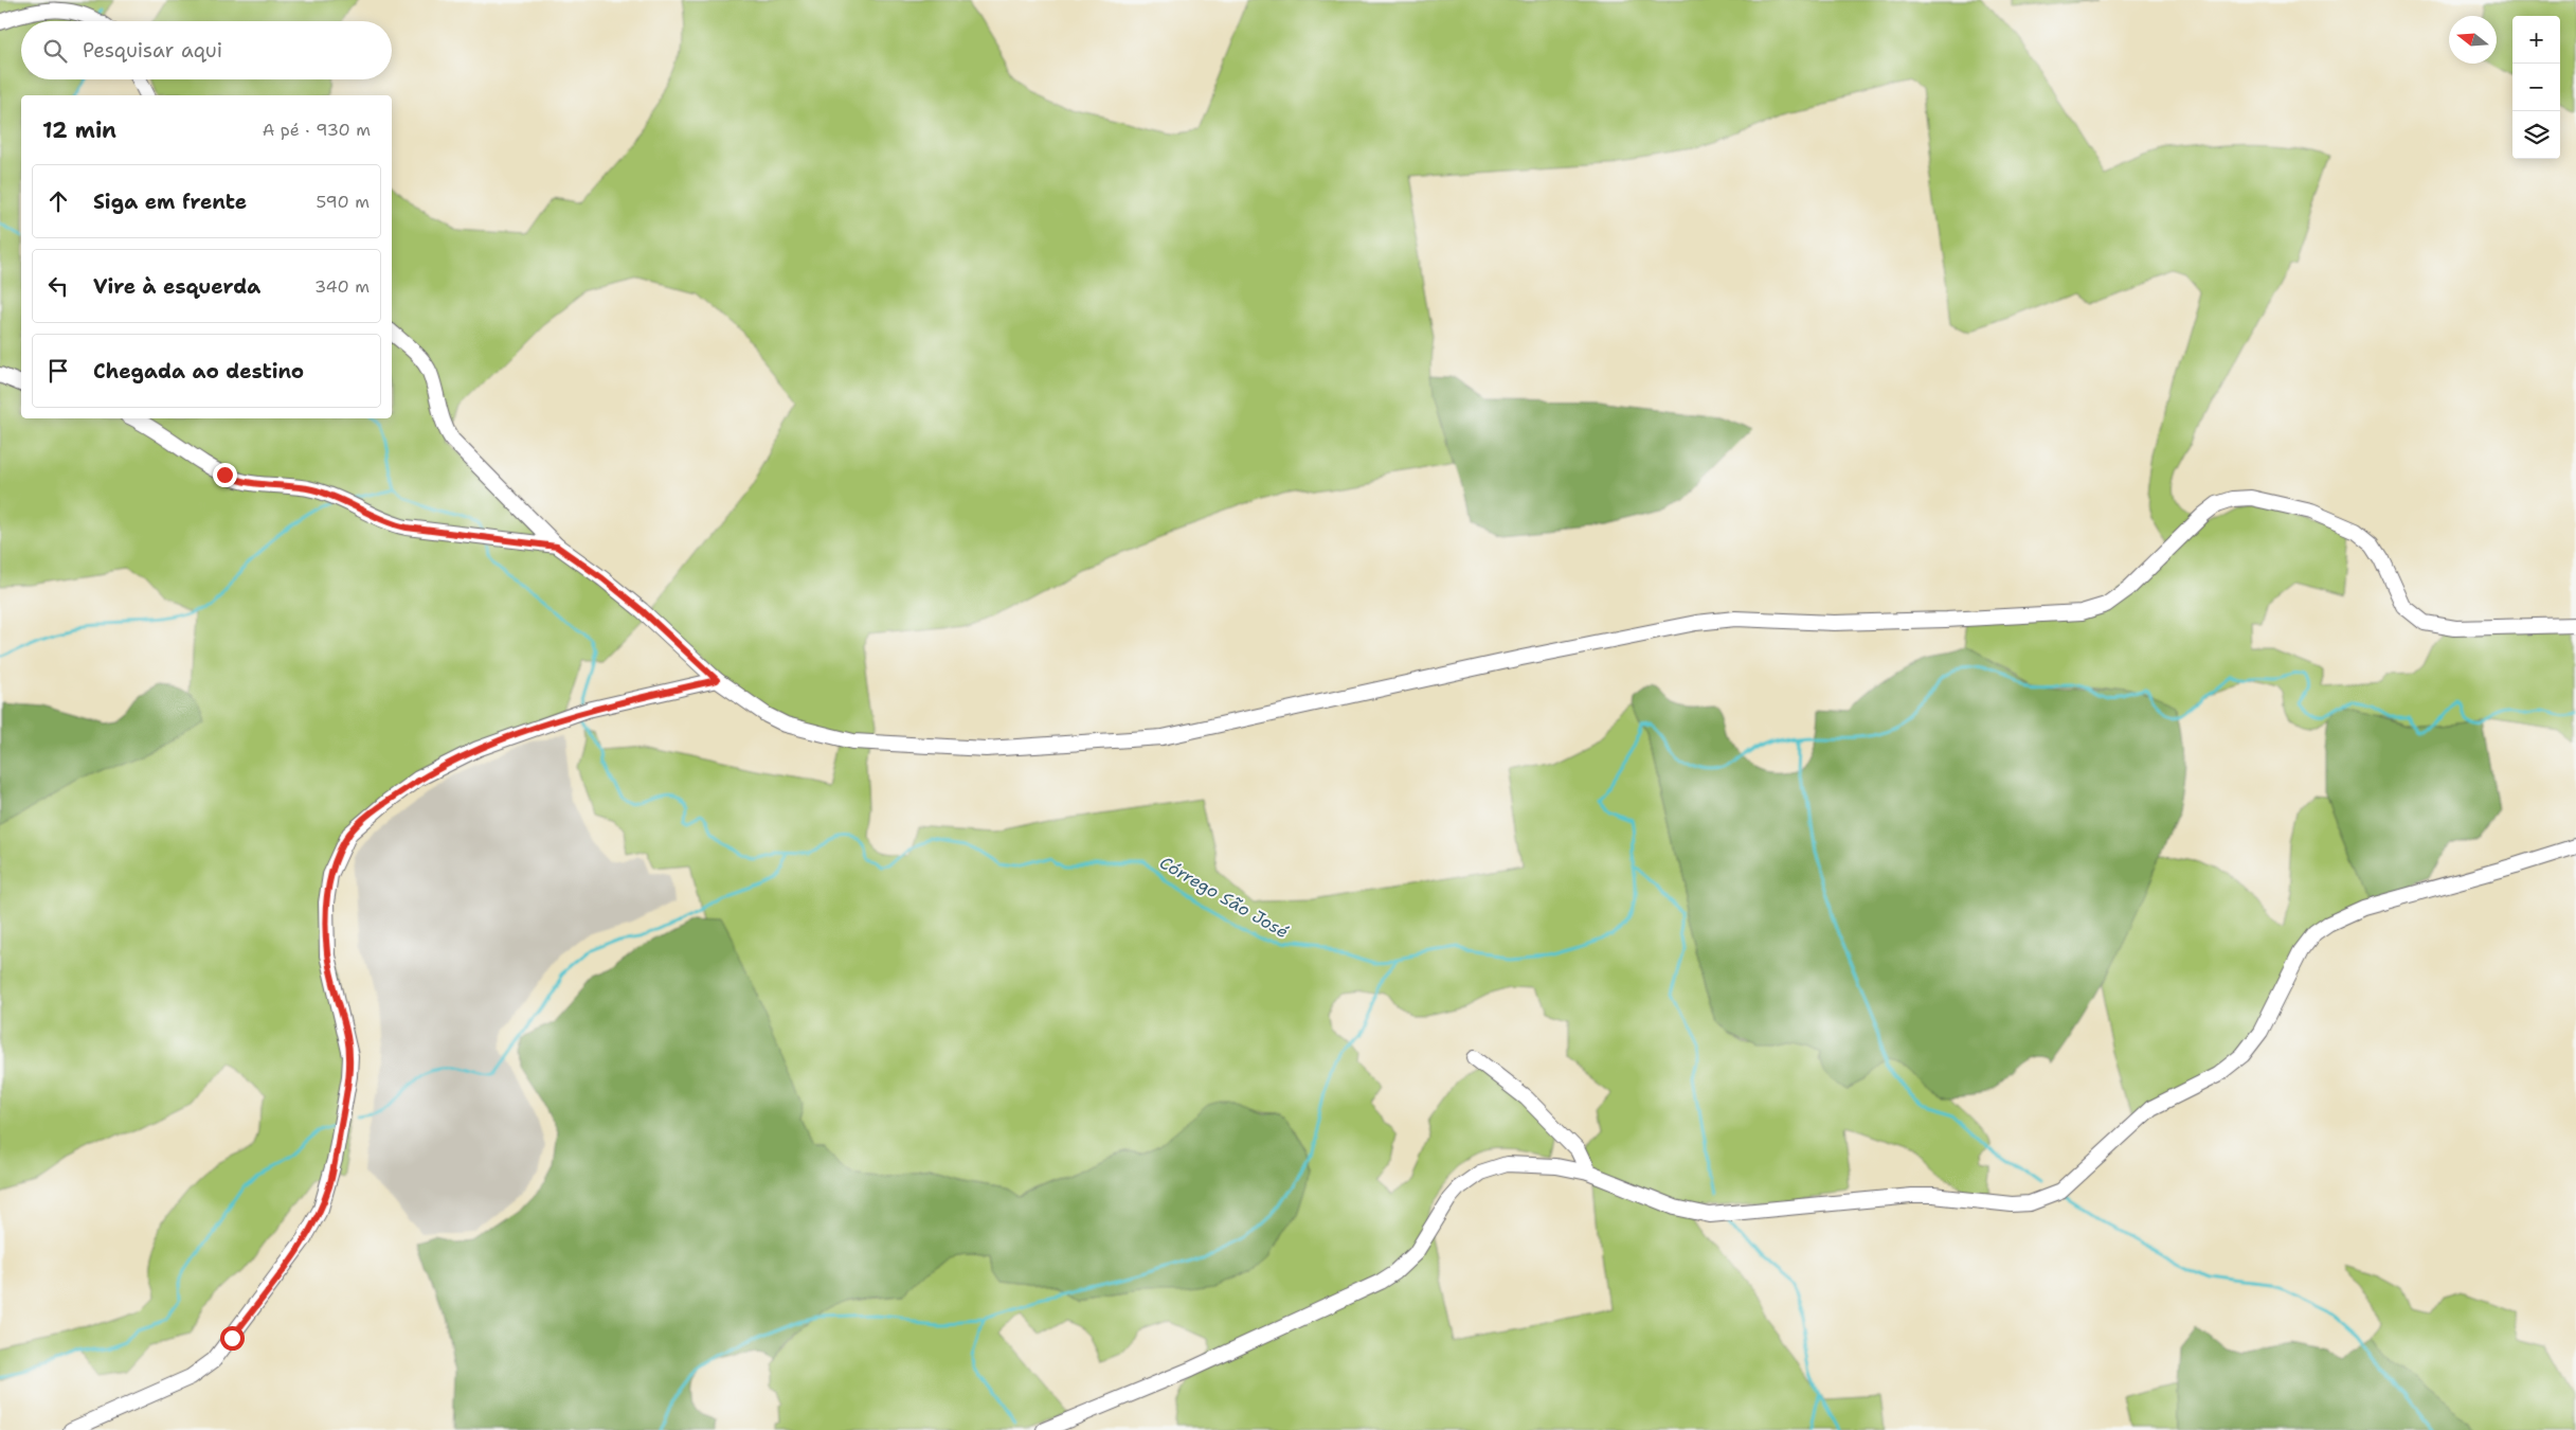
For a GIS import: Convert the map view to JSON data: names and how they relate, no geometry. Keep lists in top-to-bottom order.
{
  "water": ["Córrego São José"],
  "north": "left",
  "page": {
    "map_buttons": ["+", "−"],
    "search": "Pesquisar aqui",
    "heading": ["12 min", "A pé · 930 m"],
    "list": [
      ["Siga em frente", "590 m"],
      ["Vire à esquerda", "340 m"],
      "Chegada ao destino"
    ]
  }
}
